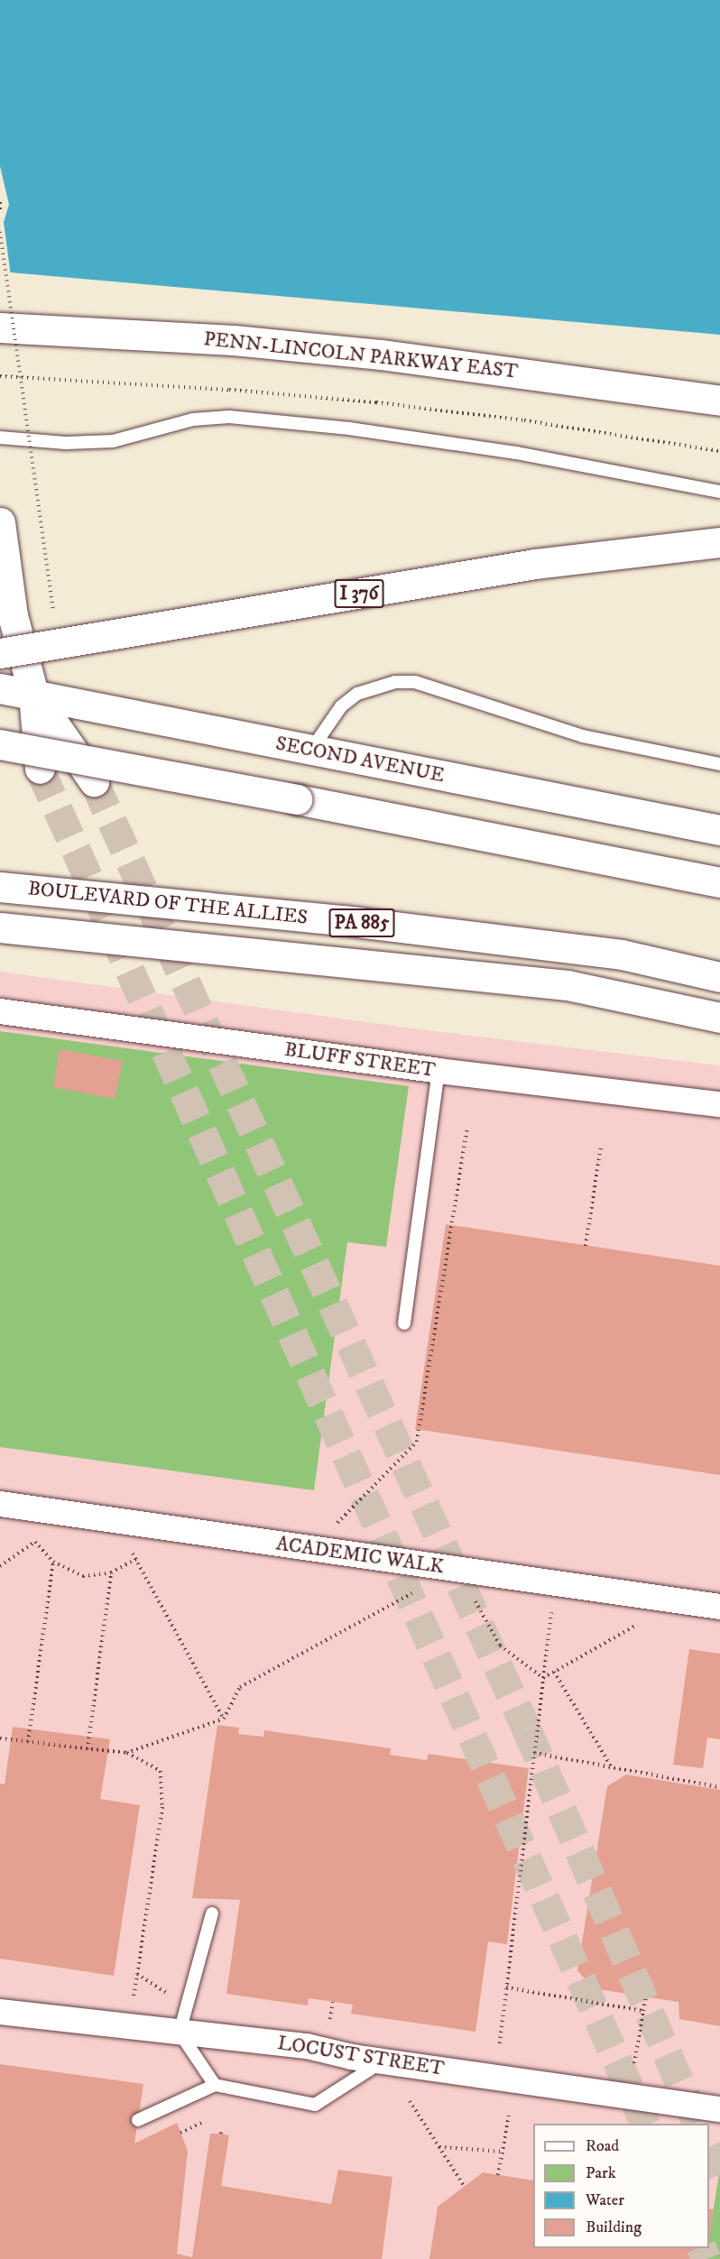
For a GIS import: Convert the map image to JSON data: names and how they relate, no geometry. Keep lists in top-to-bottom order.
{
  "streets": {
    "main road": [
      "PENN-LINCOLN PARKWAY EAST",
      "I 376",
      "SECOND AVENUE",
      "BOULEVARD OF THE ALLIES",
      "PA 885"
    ],
    "street": ["BLUFF STREET", "ACADEMIC WALK", "LOCUST STREET"]
  },
  "legend": [
    "Road",
    "Park",
    "Water",
    "Building"
  ]
}
